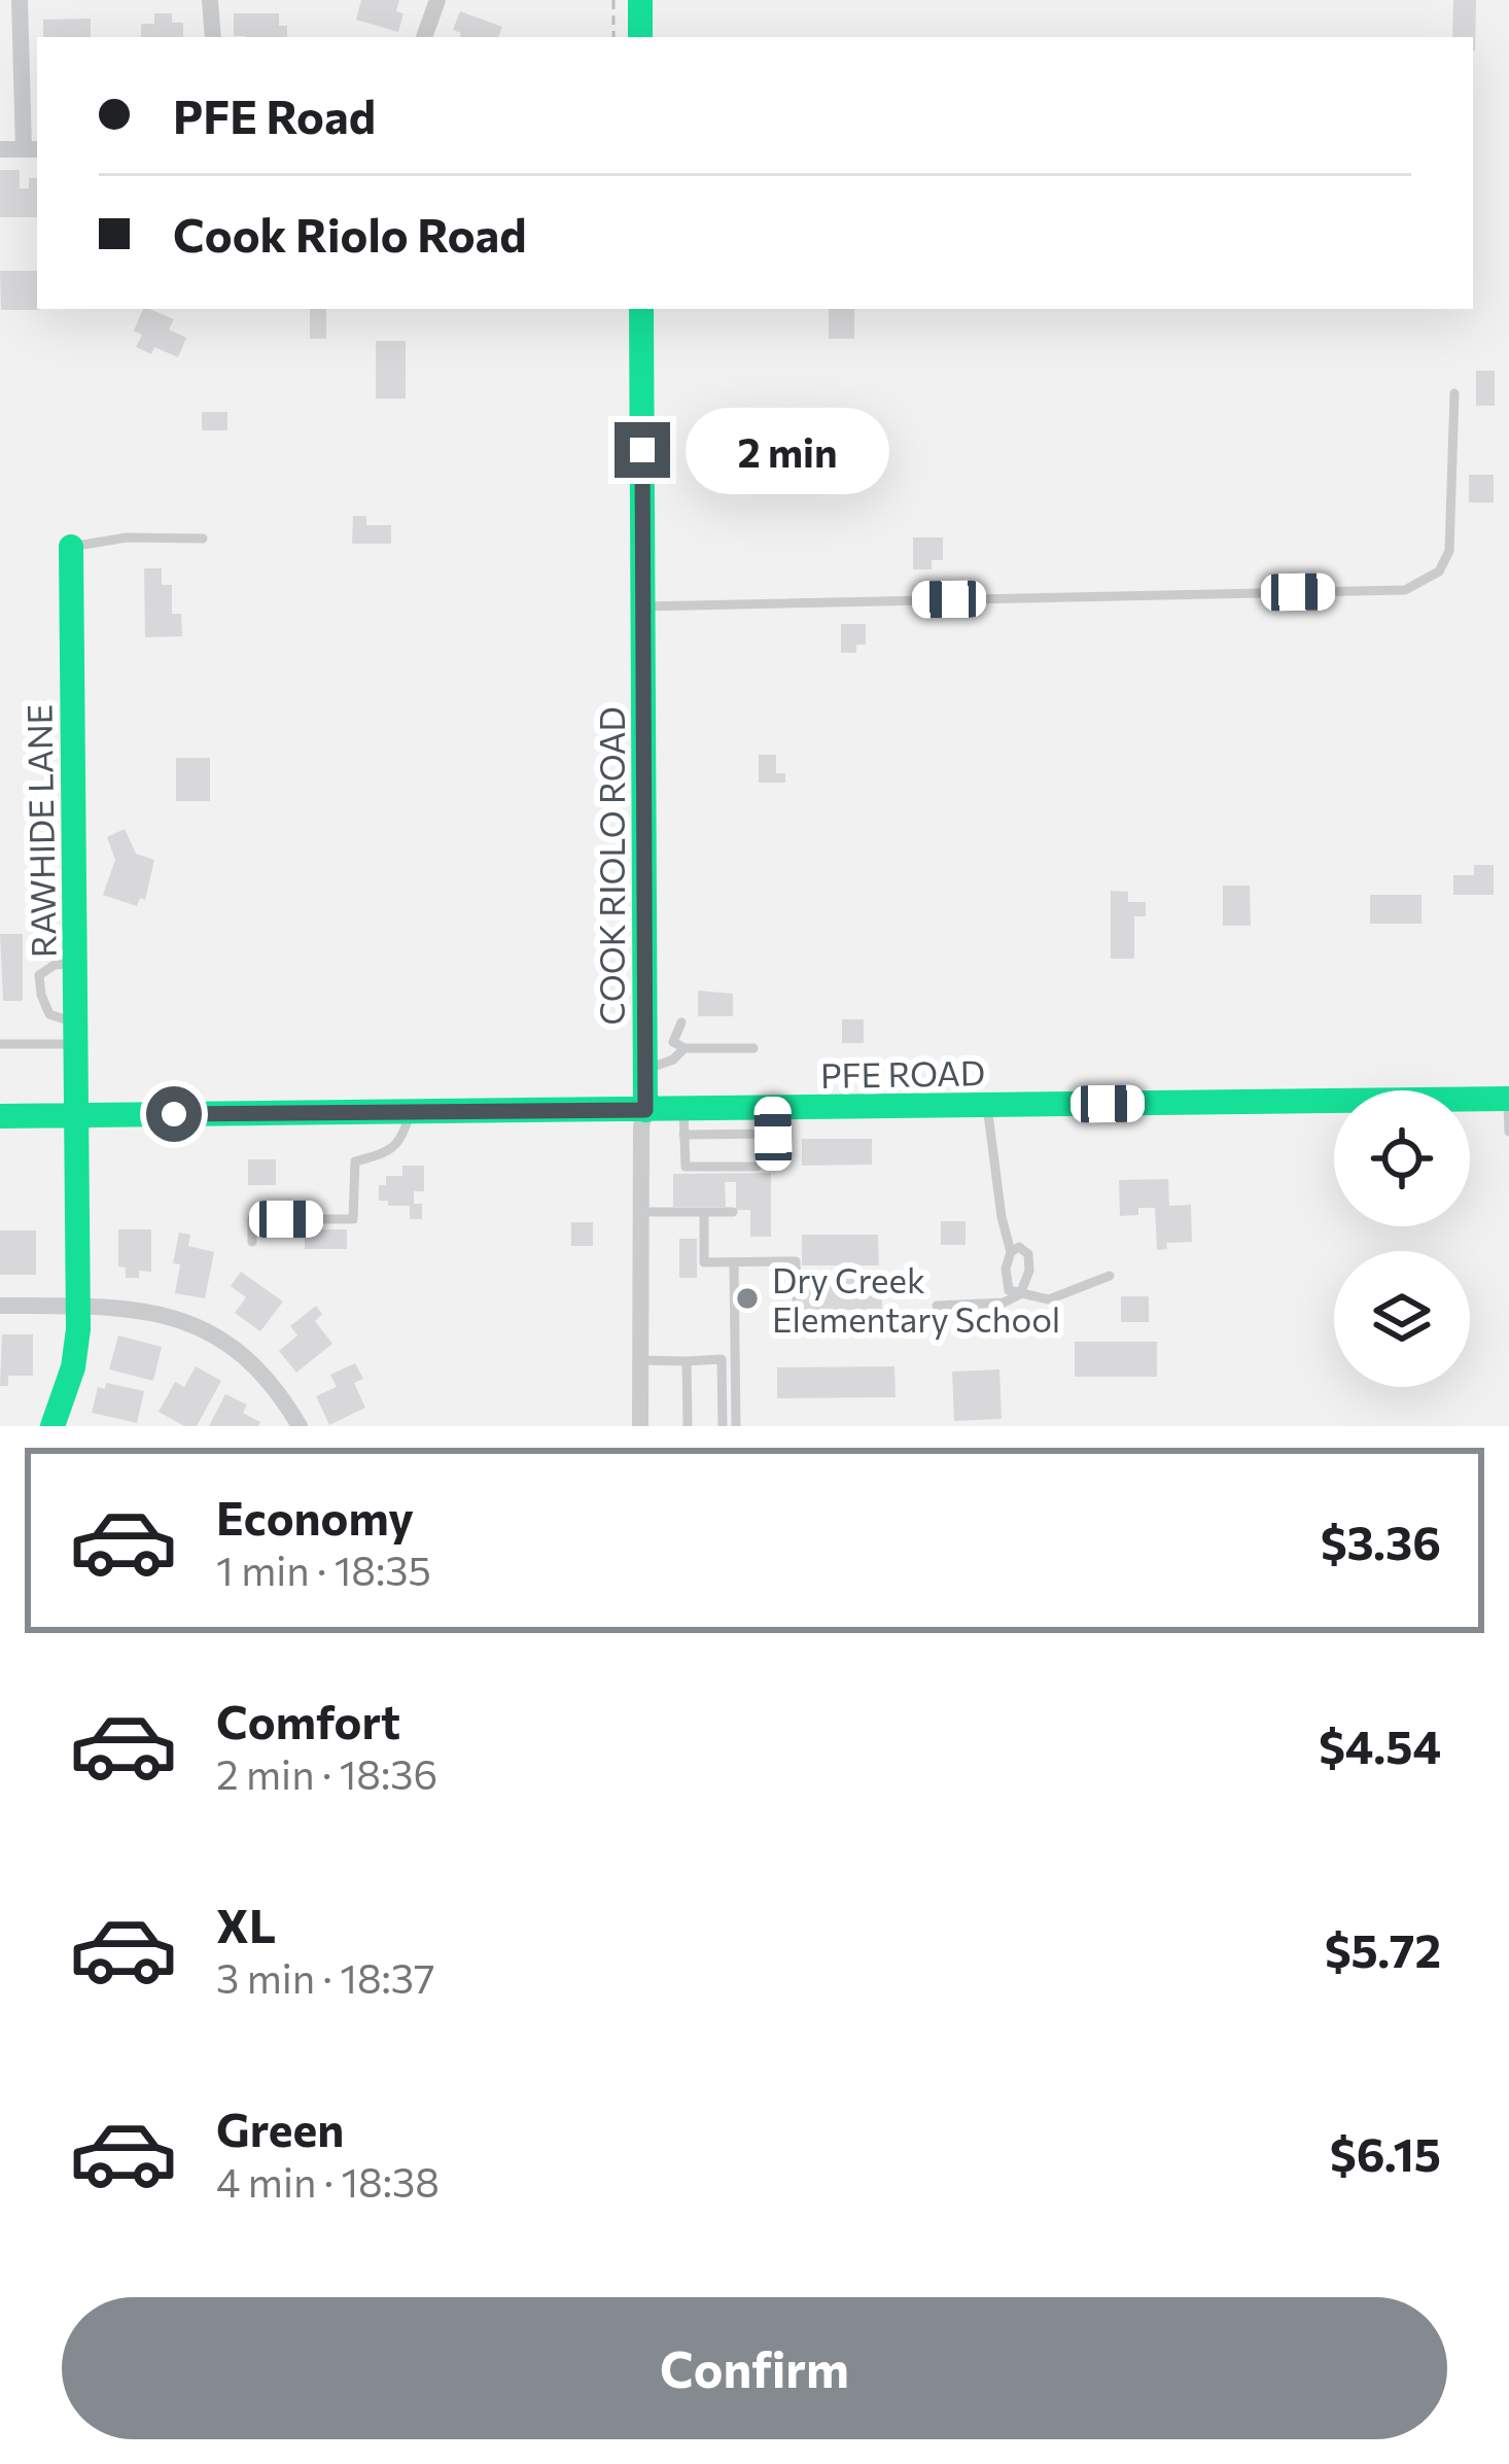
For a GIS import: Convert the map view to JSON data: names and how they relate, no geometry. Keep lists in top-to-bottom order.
{
  "streets": {
    "street": ["RAWHIDE LANE", "COOK RIOLO ROAD", "PFE ROAD"]
  },
  "crossings": [
    ["RAWHIDE LANE", "PFE ROAD"],
    ["COOK RIOLO ROAD", "PFE ROAD"]
  ],
  "places": ["Dry Creek Elementary School"],
  "page": {
    "banner": ["PFE Road", "Cook Riolo Road"],
    "bubble": "2 min",
    "list": [
      {
        "name": "Economy",
        "note": "1 min · 18:35",
        "value": "$3.36"
      },
      {
        "name": "Comfort",
        "note": "2 min · 18:36",
        "value": "$4.54"
      },
      {
        "name": "XL",
        "note": "3 min · 18:37",
        "value": "$5.72"
      },
      {
        "name": "Green",
        "note": "4 min · 18:38",
        "value": "$6.15"
      }
    ],
    "buttons": "Confirm"
  }
}
